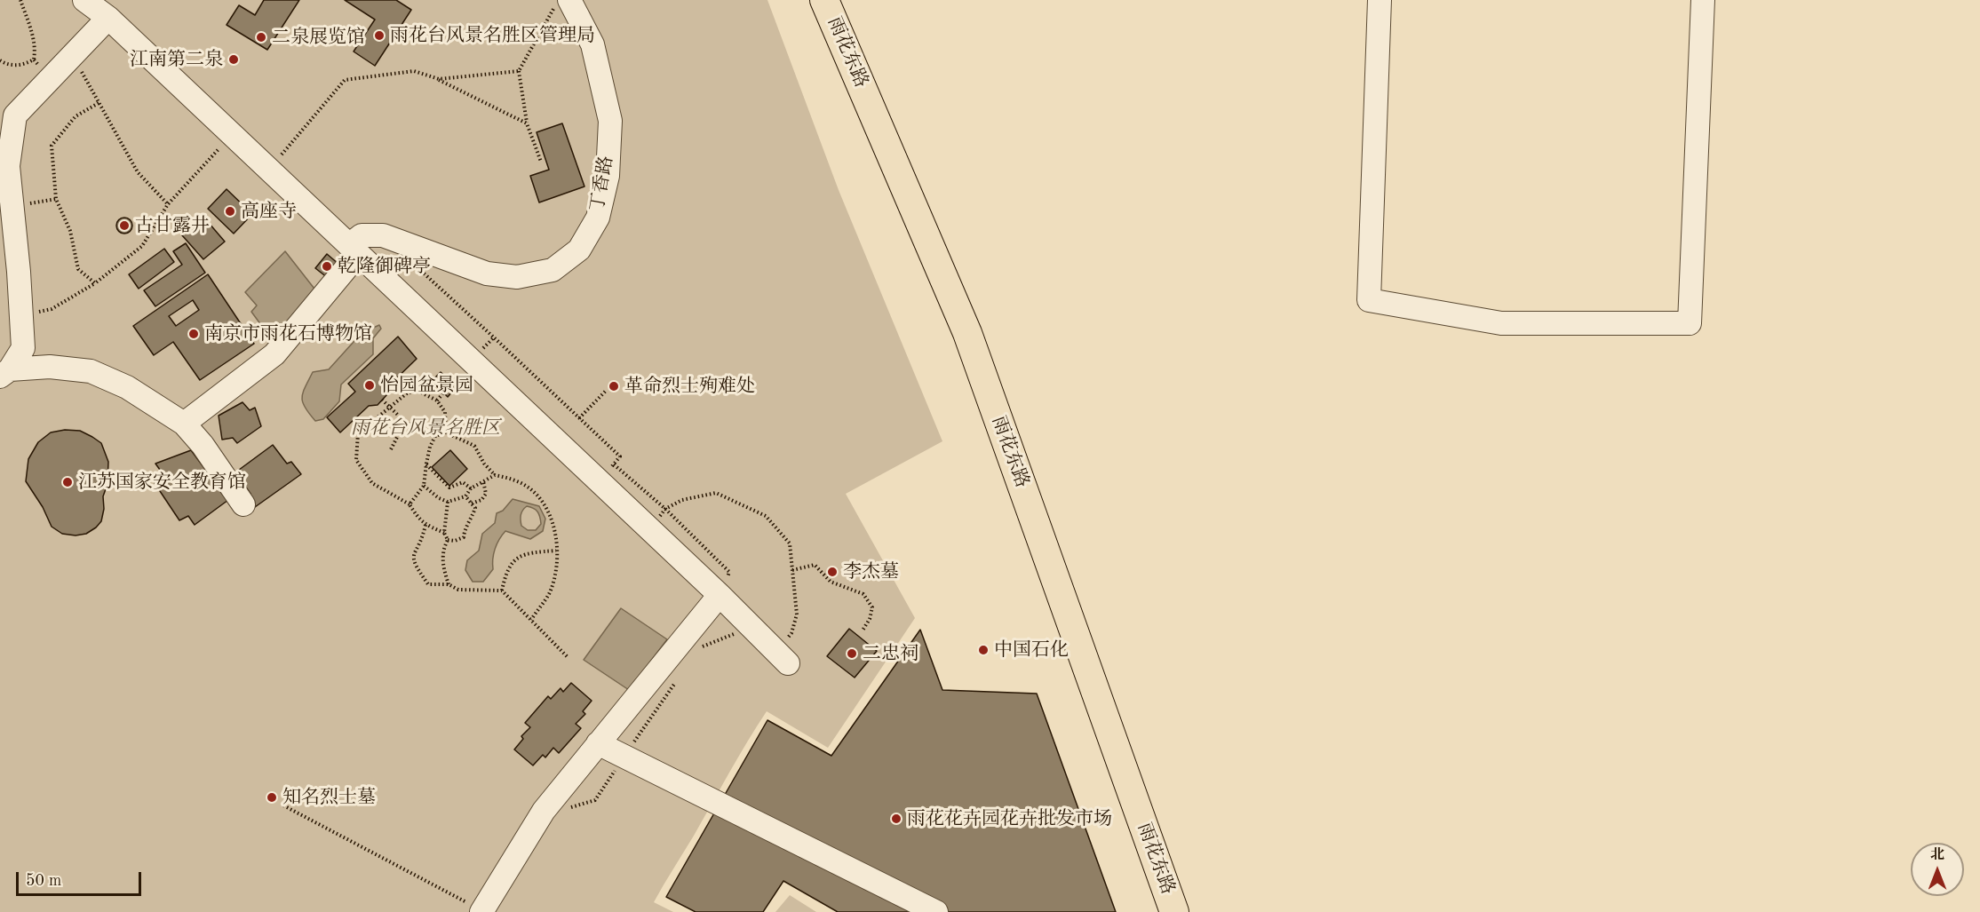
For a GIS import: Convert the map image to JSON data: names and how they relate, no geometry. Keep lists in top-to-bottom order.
{
  "streets": {
    "main road": ["雨花东路"],
    "street": ["丁香路"]
  },
  "parks": ["雨花台风景名胜区"],
  "places": [
    "雨花台风景名胜区管理局",
    "二泉展览馆",
    "江南第二泉",
    "高座寺",
    "古甘露井",
    "乾隆御碑亭",
    "南京市雨花石博物馆",
    "怡园盆景园",
    "革命烈士殉难处",
    "江苏国家安全教育馆",
    "李杰墓",
    "中国石化",
    "二忠祠",
    "知名烈士墓",
    "雨花花卉园花卉批发市场"
  ],
  "scale_bar": "50 m",
  "north": "top"
}
